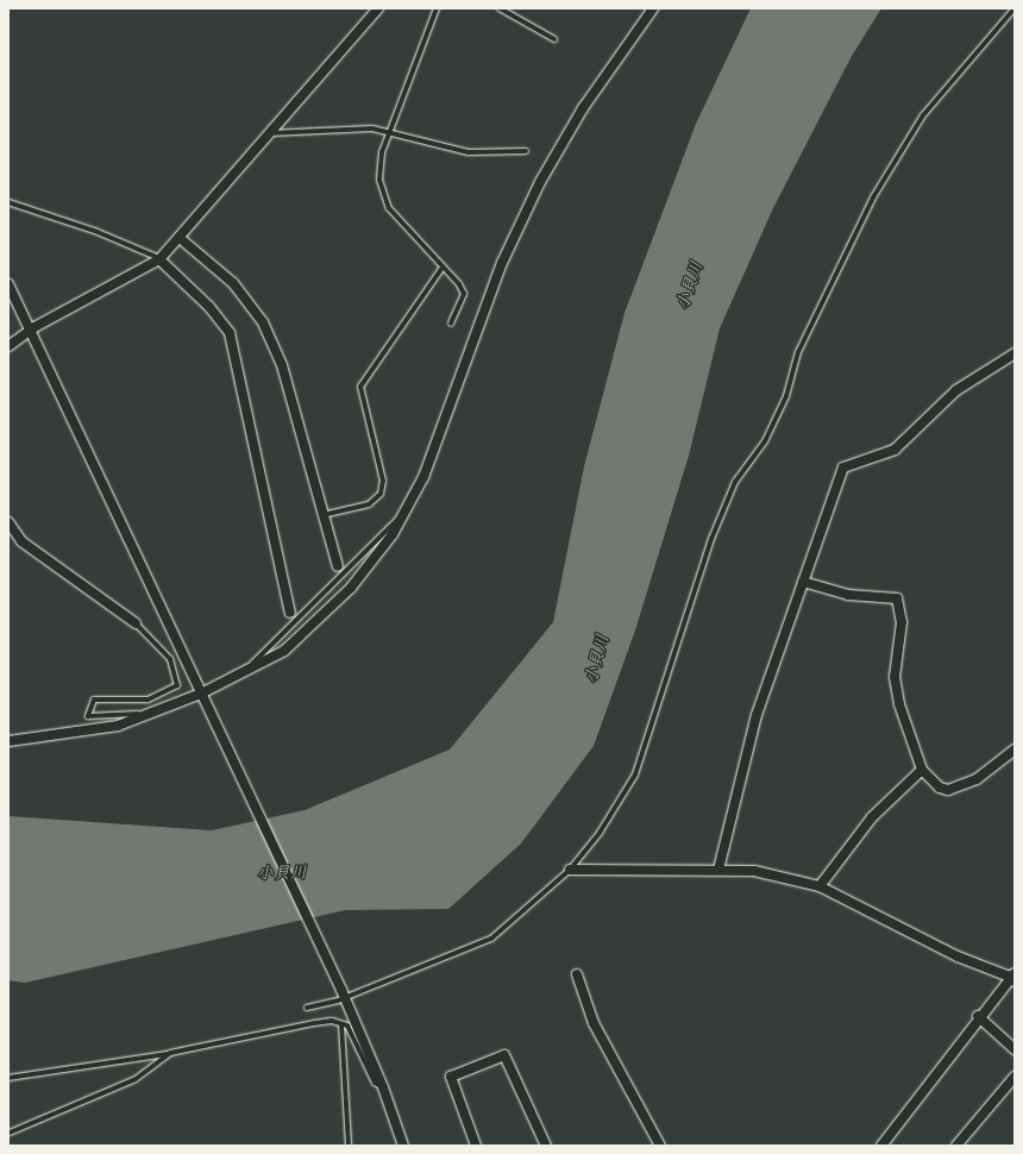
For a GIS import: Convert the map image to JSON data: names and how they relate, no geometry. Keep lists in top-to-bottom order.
{
  "water": ["小貝川"]
}
